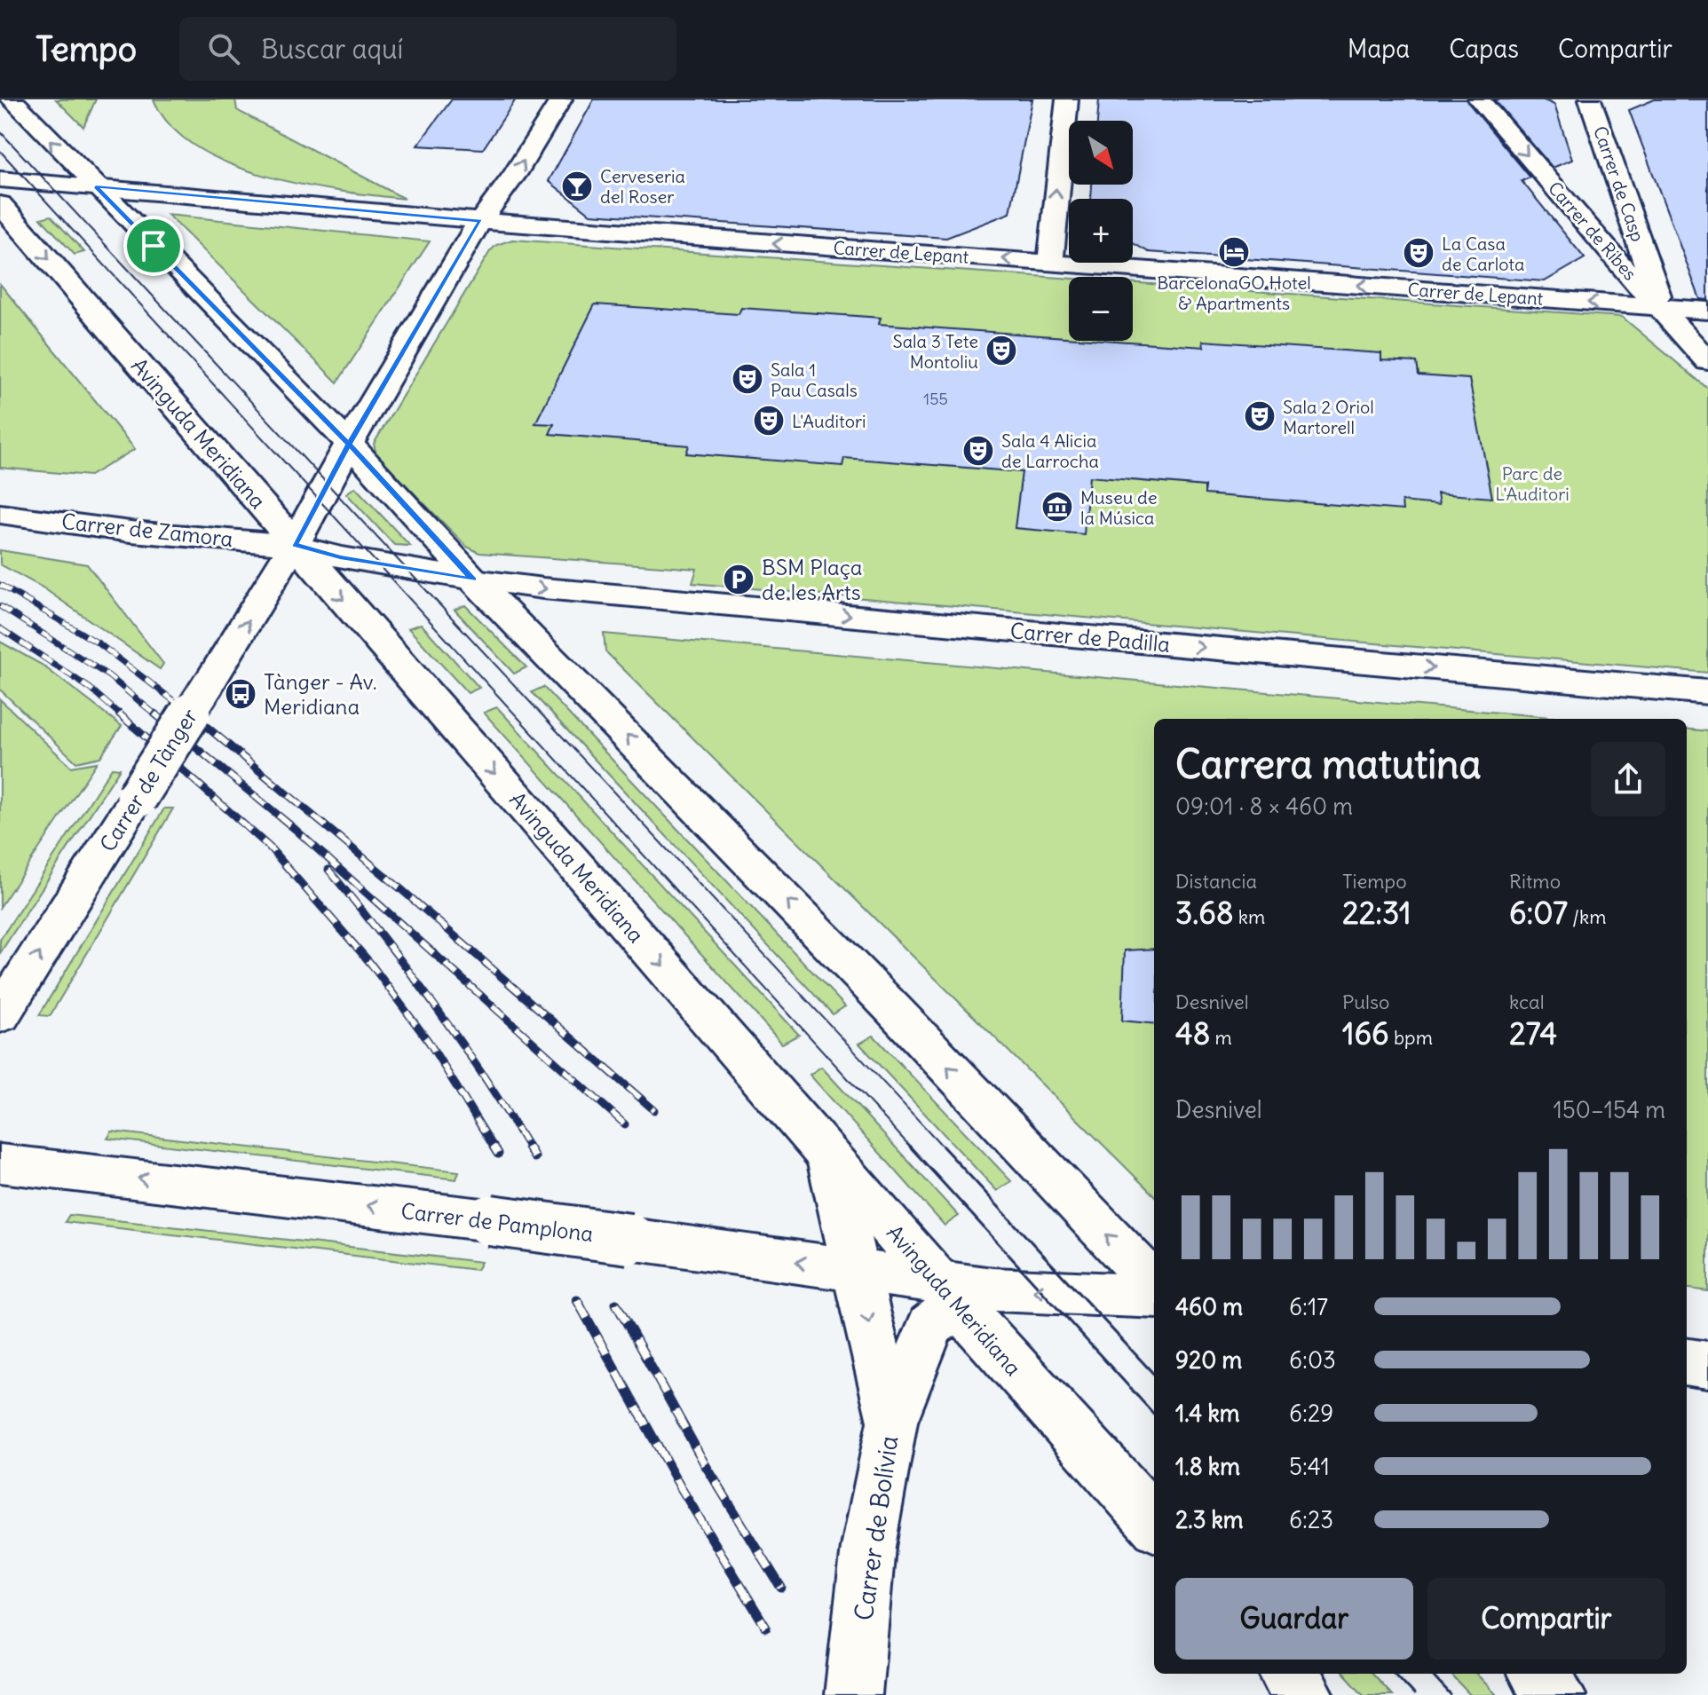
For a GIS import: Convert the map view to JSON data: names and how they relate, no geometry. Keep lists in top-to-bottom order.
{
  "streets": {
    "street": [
      "Carrer de Casp",
      "Carrer de Ribes",
      "Carrer de Lepant",
      "Avinguda Meridiana",
      "Carrer de Zamora",
      "Carrer de Padilla",
      "Carrer de Tànger",
      "Carrer de Pamplona",
      "Carrer de Bolívia"
    ]
  },
  "crossings": [
    ["Carrer de Casp", "Carrer de Ribes"],
    ["Carrer de Casp", "Carrer de Lepant"],
    ["Carrer de Ribes", "Carrer de Lepant"],
    ["Carrer de Lepant", "Carrer de Tànger"],
    ["Avinguda Meridiana", "Carrer de Zamora"],
    ["Avinguda Meridiana", "Carrer de Tànger"],
    ["Avinguda Meridiana", "Carrer de Pamplona"],
    ["Avinguda Meridiana", "Carrer de Bolívia"],
    ["Carrer de Zamora", "Carrer de Padilla"],
    ["Carrer de Zamora", "Carrer de Tànger"],
    ["Carrer de Pamplona", "Carrer de Bolívia"]
  ],
  "one_way": [
    "Carrer de Ribes",
    "Carrer de Lepant",
    "Carrer de Padilla",
    "Carrer de Tànger",
    "Carrer de Pamplona"
  ],
  "parks": ["Parc de L'Auditori"],
  "places": {
    "bar": ["Cerveseria del Roser"],
    "hotel": ["BarcelonaGO Hotel & Apartments"],
    "theatre": [
      "La Casa de Carlota",
      "Sala 3 Tete Montoliu",
      "Sala 1 Pau Casals",
      "Sala 2 Oriol Martorell",
      "L'Auditori",
      "Sala 4 Alicia de Larrocha"
    ],
    "museum": ["Museu de la Música"],
    "parking": ["BSM Plaça de les Arts"],
    "bus stop": ["Tànger - Av. Meridiana"]
  },
  "house_numbers": ["155"],
  "north": "bottom right",
  "page": {
    "header": "Tempo",
    "search": "Buscar aquí",
    "nav": ["Mapa", "Capas", "Compartir"],
    "map_buttons": ["+", "−"],
    "heading": ["Carrera matutina", "09:01 · 8 × 460 m"],
    "stats": [
      ["Distancia", "3.68 km"],
      ["Tiempo", "22:31"],
      ["Ritmo", "6:07 /km"],
      ["Desnivel", "48 m"],
      ["Pulso", "166 bpm"],
      ["kcal", "274"]
    ],
    "chart": ["Desnivel", "150–154 m"],
    "list": [
      {
        "name": "460 m",
        "note": "6:17"
      },
      {
        "name": "920 m",
        "note": "6:03"
      },
      {
        "name": "1.4 km",
        "note": "6:29"
      },
      {
        "name": "1.8 km",
        "note": "5:41"
      },
      {
        "name": "2.3 km",
        "note": "6:23"
      }
    ],
    "buttons": ["Guardar", "Compartir"]
  }
}
